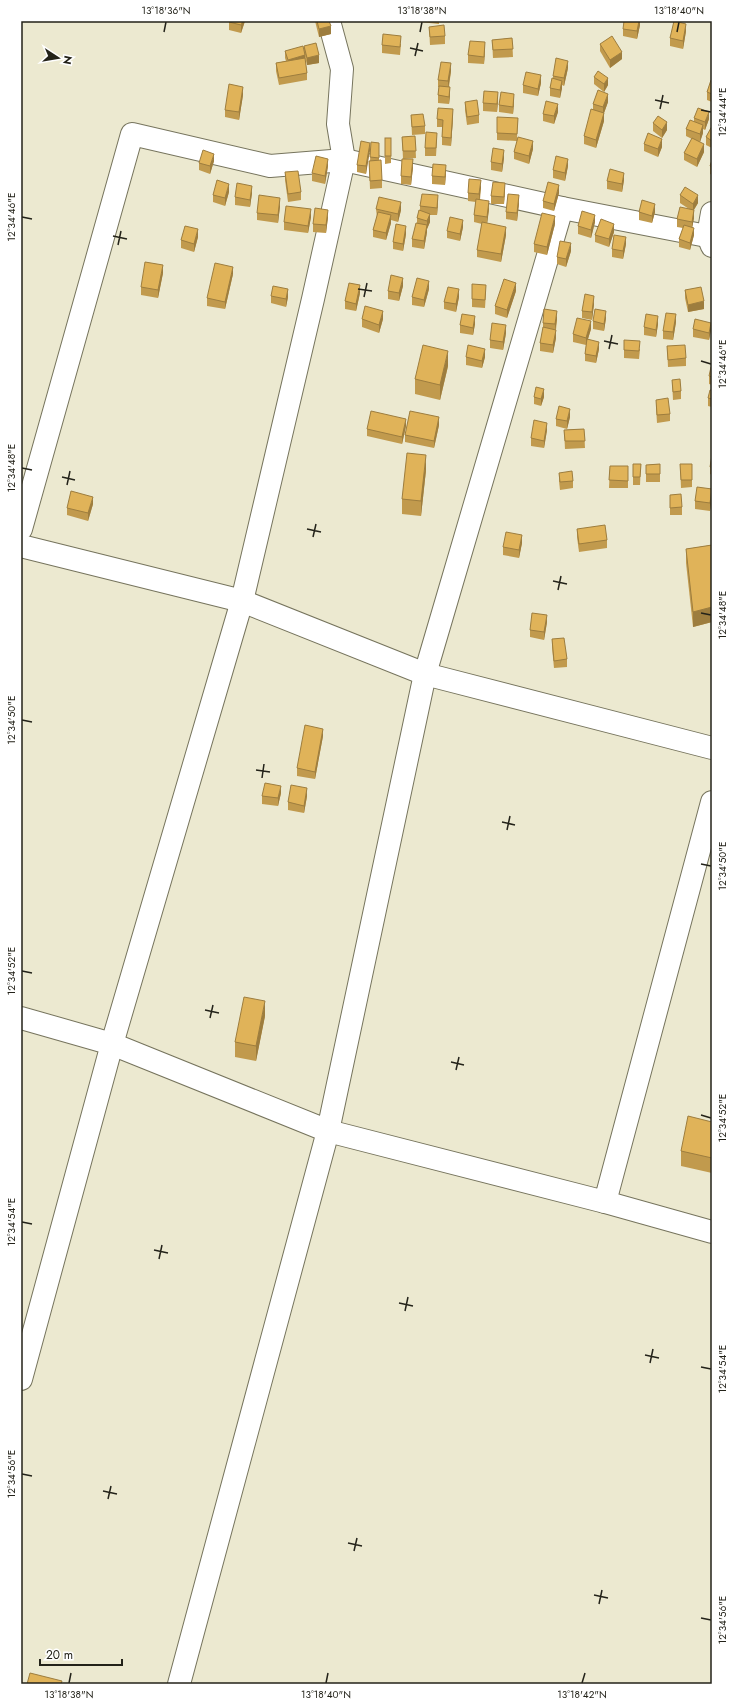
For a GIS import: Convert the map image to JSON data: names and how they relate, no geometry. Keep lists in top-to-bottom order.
{
  "scale_bar": "20 m",
  "north": "right",
  "coordinates": [
    "13°18'36\"N",
    "13°18'38\"N",
    "13°18'40\"N",
    "12°34'44\"E",
    "12°34'46\"E",
    "12°34'48\"E",
    "12°34'50\"E",
    "12°34'52\"E",
    "12°34'54\"E",
    "12°34'56\"E",
    "13°18'42\"N"
  ]
}
